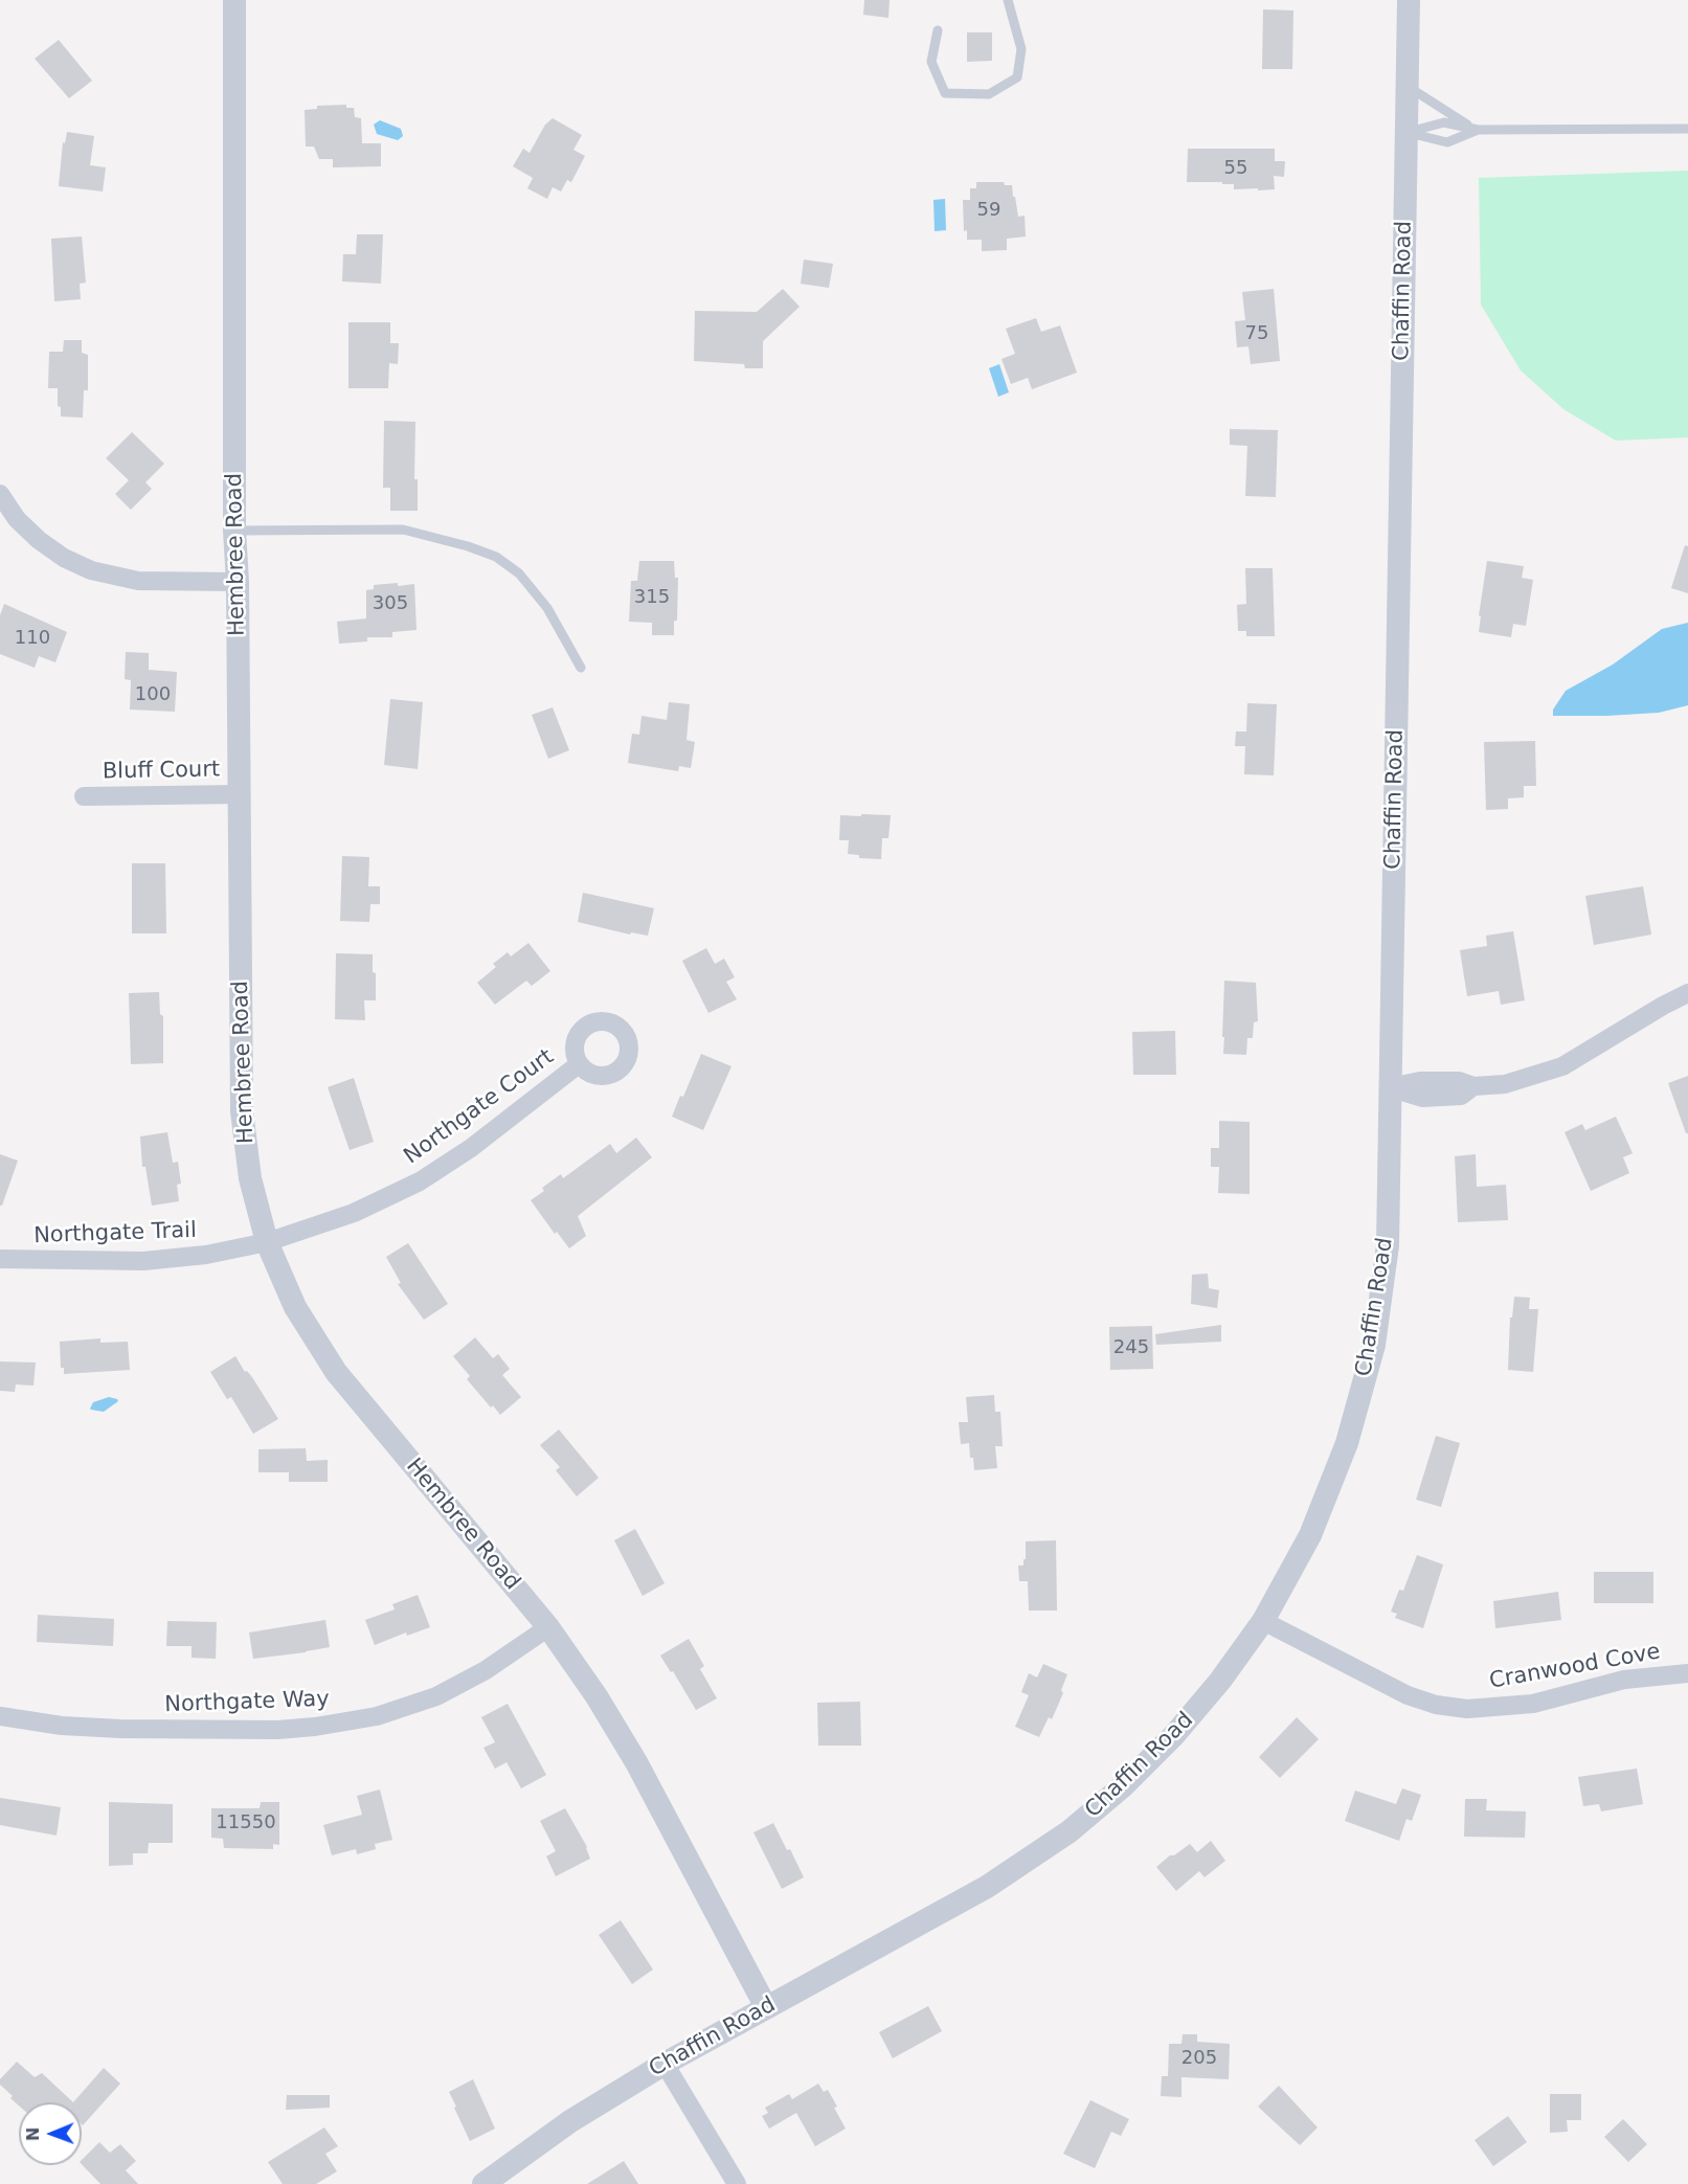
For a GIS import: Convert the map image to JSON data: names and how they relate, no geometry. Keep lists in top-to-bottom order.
{
  "streets": {
    "street": [
      "Chaffin Road",
      "Hembree Road",
      "Bluff Court",
      "Northgate Court",
      "Northgate Trail",
      "Cranwood Cove",
      "Northgate Way"
    ]
  },
  "crossings": [
    ["Chaffin Road", "Hembree Road"],
    ["Chaffin Road", "Cranwood Cove"],
    ["Hembree Road", "Bluff Court"],
    ["Hembree Road", "Northgate Court"],
    ["Hembree Road", "Northgate Trail"],
    ["Hembree Road", "Northgate Way"],
    ["Northgate Court", "Northgate Trail"]
  ],
  "house_numbers": [
    "55",
    "59",
    "75",
    "315",
    "305",
    "110",
    "100",
    "245",
    "11550",
    "205"
  ],
  "north": "left"
}
